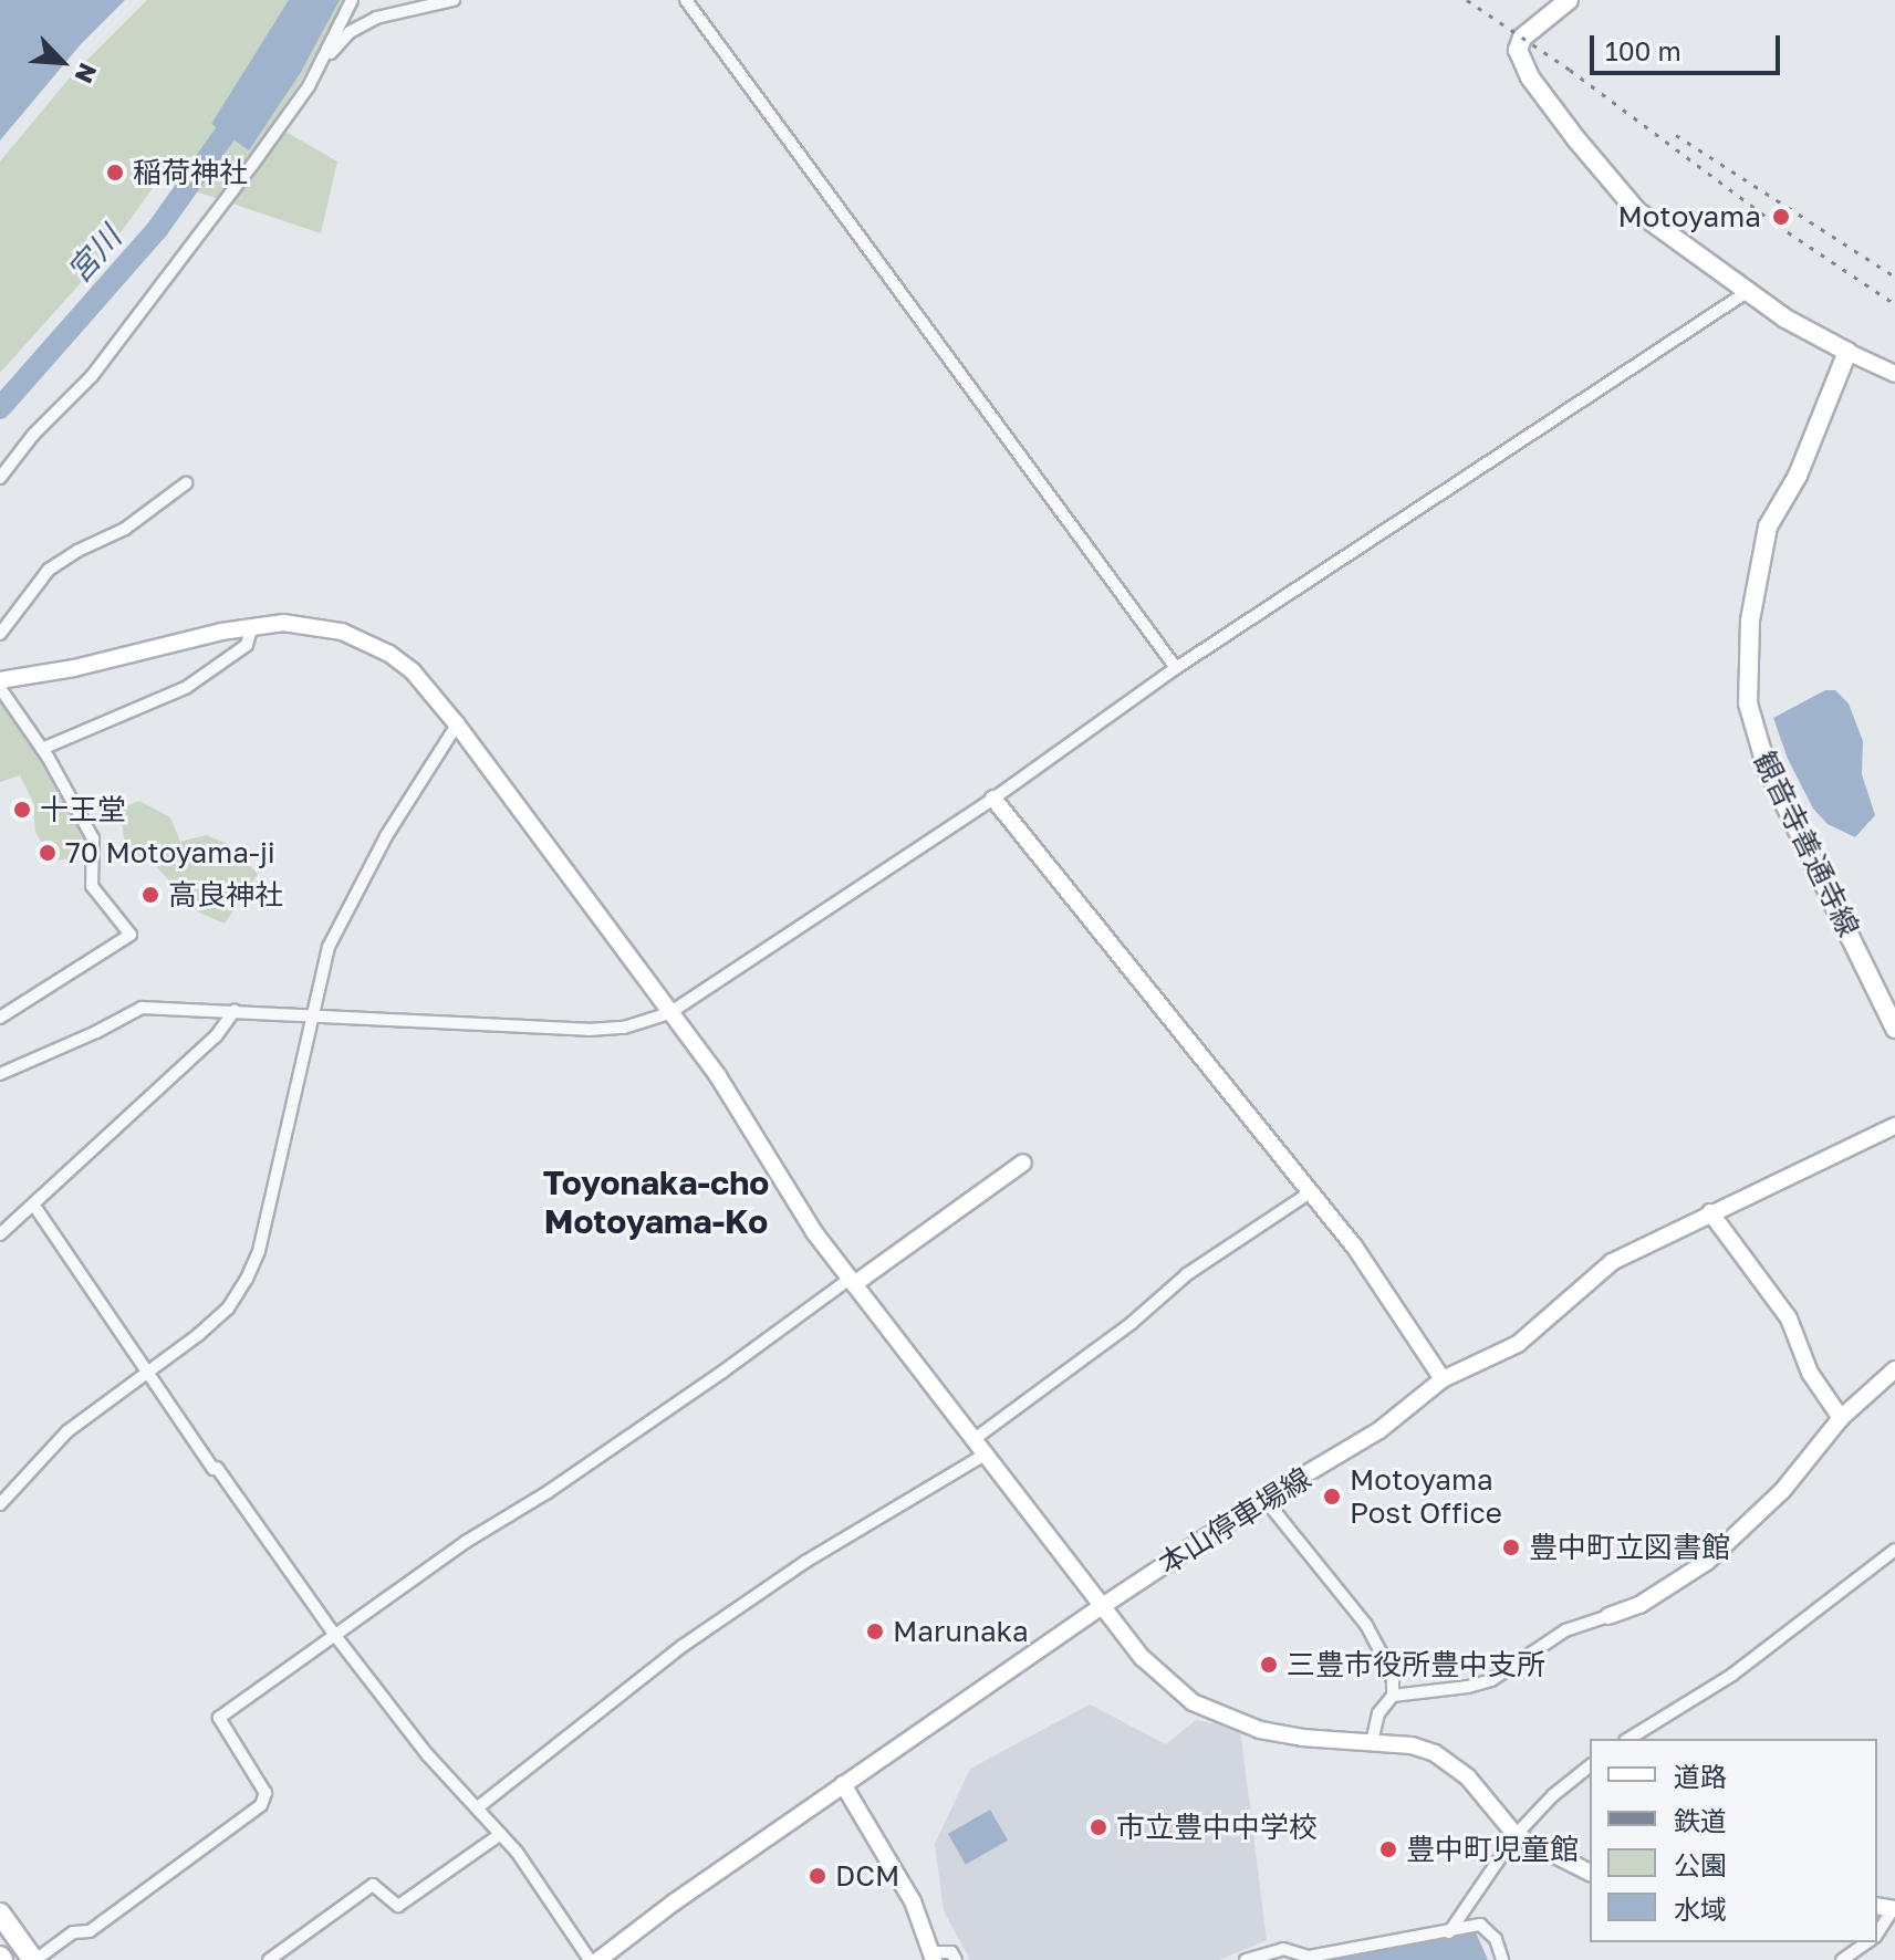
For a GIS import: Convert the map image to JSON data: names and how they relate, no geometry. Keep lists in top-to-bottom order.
{
  "streets": {
    "main road": ["観音寺善通寺線"],
    "street": ["本山停車場線"]
  },
  "districts": ["Toyonaka-cho Motoyama-Ko"],
  "water": ["宮川"],
  "places": [
    "稲荷神社",
    "Motoyama",
    "十王堂",
    "70 Motoyama-ji",
    "高良神社",
    "Motoyama Post Office",
    "豊中町立図書館",
    "Marunaka",
    "三豊市役所豊中支所",
    "市立豊中中学校",
    "豊中町児童館",
    "DCM"
  ],
  "legend": [
    "道路",
    "鉄道",
    "公園",
    "水域"
  ],
  "scale_bar": "100 m",
  "north": "bottom right"
}
